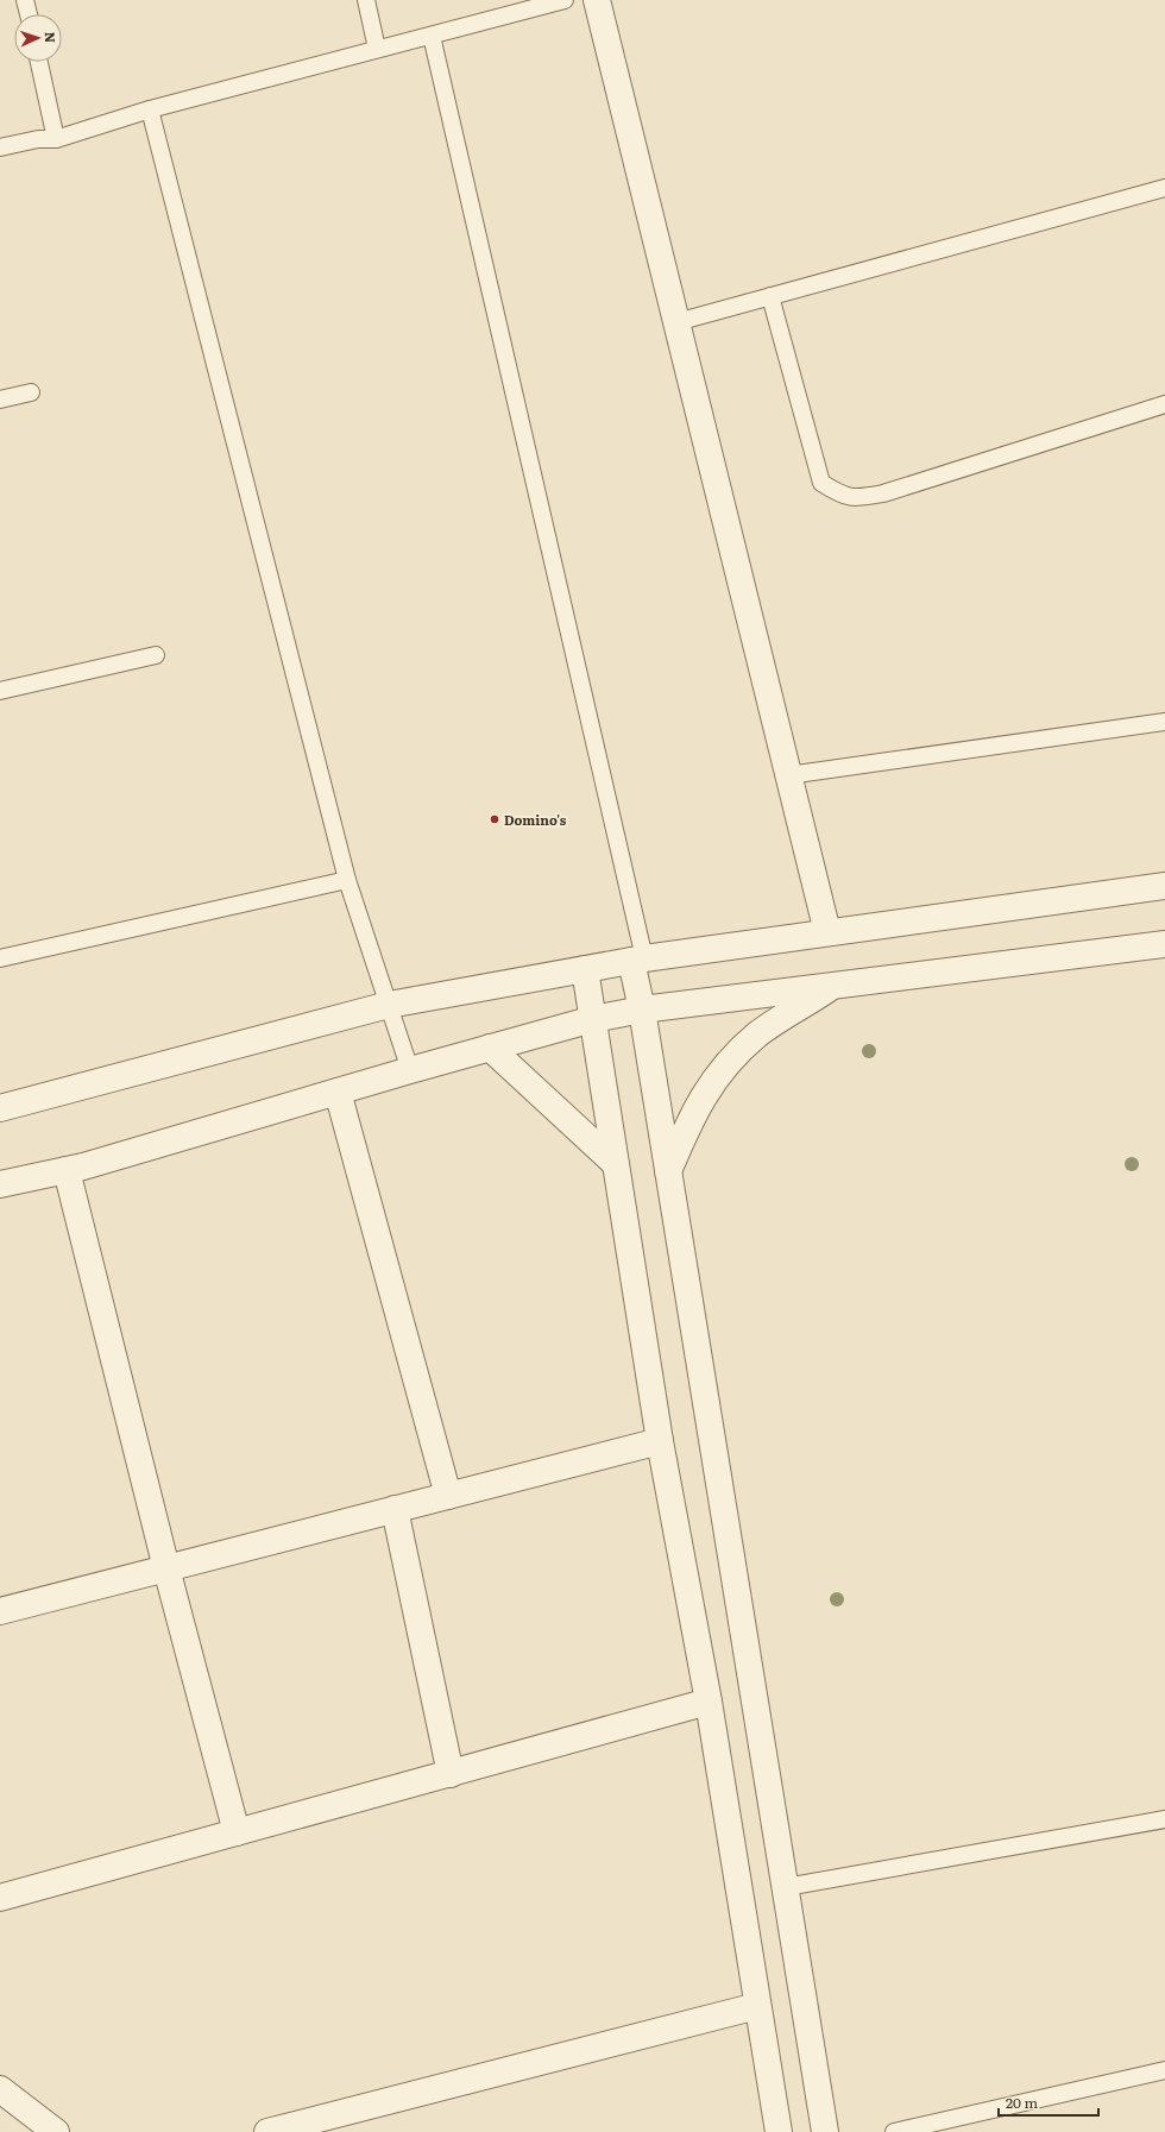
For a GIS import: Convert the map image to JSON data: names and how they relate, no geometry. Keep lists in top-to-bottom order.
{
  "places": ["Domino's"],
  "scale_bar": "20 m",
  "north": "right"
}
